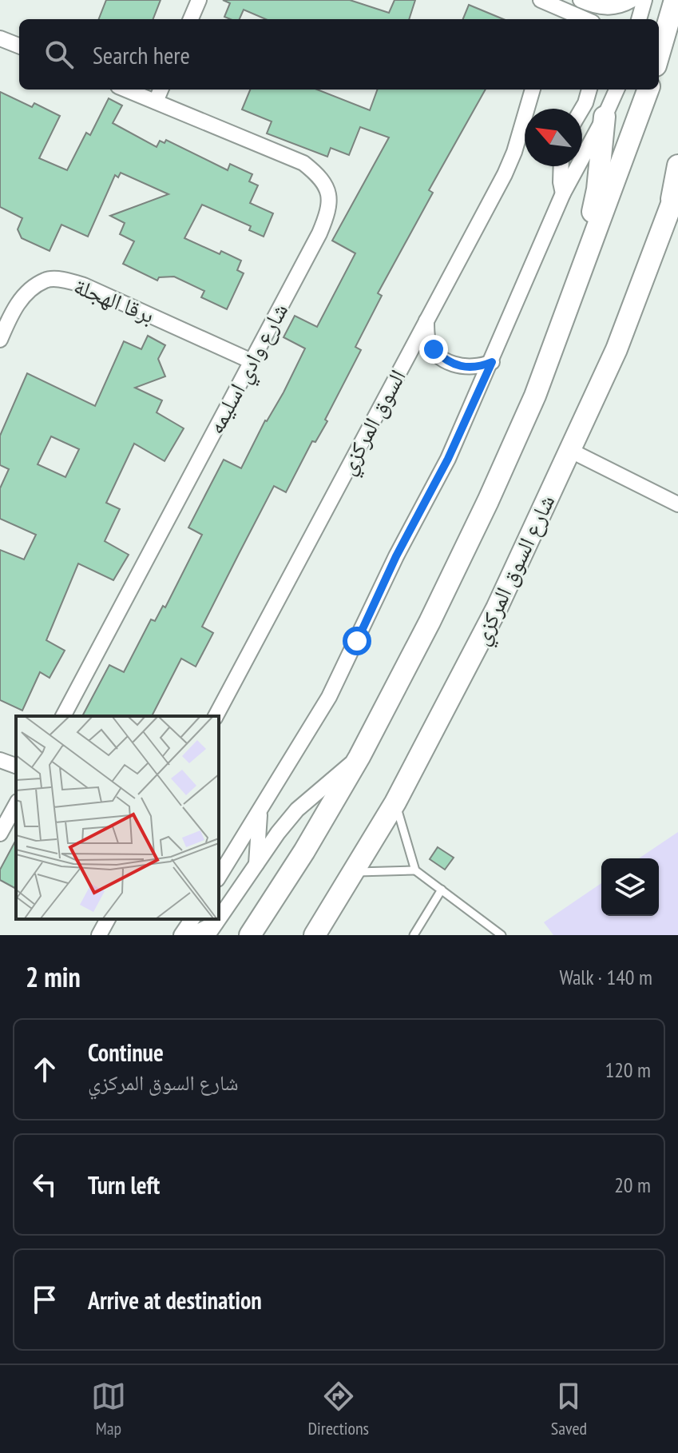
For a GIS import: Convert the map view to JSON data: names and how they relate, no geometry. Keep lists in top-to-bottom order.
{
  "streets": {
    "main road": ["شارع السوق المركزي"],
    "street": ["برقا الهجلة", "شارع وادي اسليمه", "السوق المركزي"]
  },
  "crossings": [
    ["برقا الهجلة", "شارع وادي اسليمه"]
  ],
  "north": "top left",
  "page": {
    "search": "Search here",
    "heading": ["2 min", "Walk · 140 m"],
    "list": [
      ["Continue", "شارع السوق المركزي", "120 m"],
      ["Turn left", "20 m"],
      "Arrive at destination"
    ],
    "nav": ["Map", "Directions", "Saved"]
  }
}
